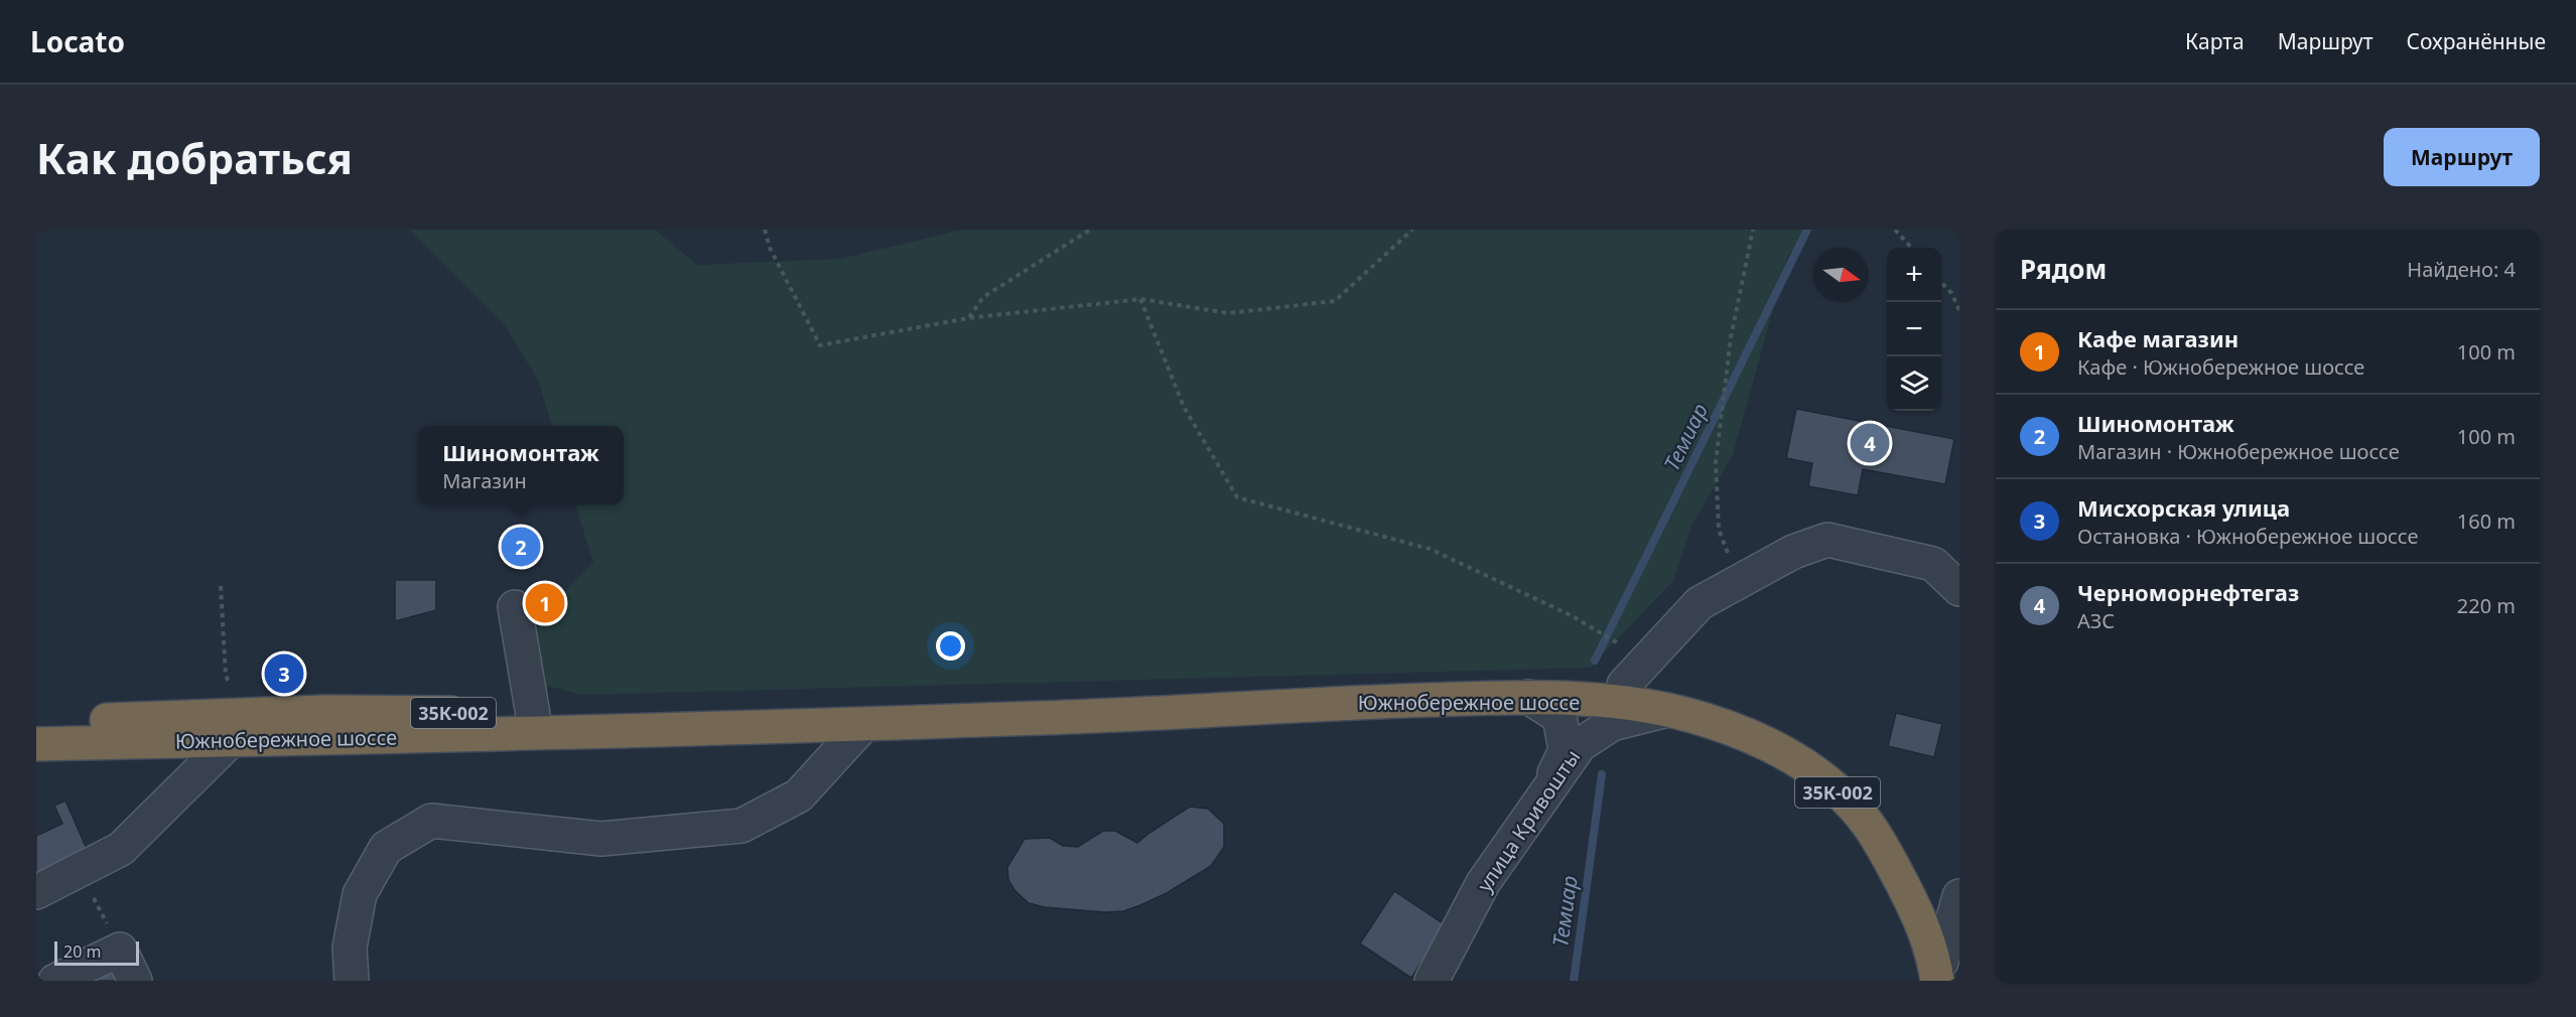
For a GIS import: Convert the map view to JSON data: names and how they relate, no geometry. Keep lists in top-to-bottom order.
{
  "streets": {
    "highway": ["Южнобережное шоссе", "35К-002"],
    "street": ["улица Кривошты"]
  },
  "crossings": [
    ["Южнобережное шоссе", "улица Кривошты"]
  ],
  "water": ["Темиар"],
  "scale_bar": "20 m",
  "north": "right",
  "page": {
    "header": "Locato",
    "nav": ["Карта", "Маршрут", "Сохранённые"],
    "buttons": "Маршрут",
    "title": "Как добраться",
    "heading": ["Рядом", "Найдено: 4"],
    "map_buttons": ["+", "−"],
    "list": [
      {
        "mark": "1",
        "name": "Кафе магазин",
        "note": "Кафе · Южнобережное шоссе",
        "value": "100 m"
      },
      {
        "mark": "2",
        "name": "Шиномонтаж",
        "note": "Магазин · Южнобережное шоссе",
        "value": "100 m"
      },
      {
        "mark": "3",
        "name": "Мисхорская улица",
        "note": "Остановка · Южнобережное шоссе",
        "value": "160 m"
      },
      {
        "mark": "4",
        "name": "Черноморнефтегаз",
        "note": "АЗС",
        "value": "220 m"
      }
    ],
    "pins": [
      "4",
      "2",
      "1",
      "3"
    ],
    "popup": ["Шиномонтаж", "Магазин"],
    "scale": "20 m"
  }
}
